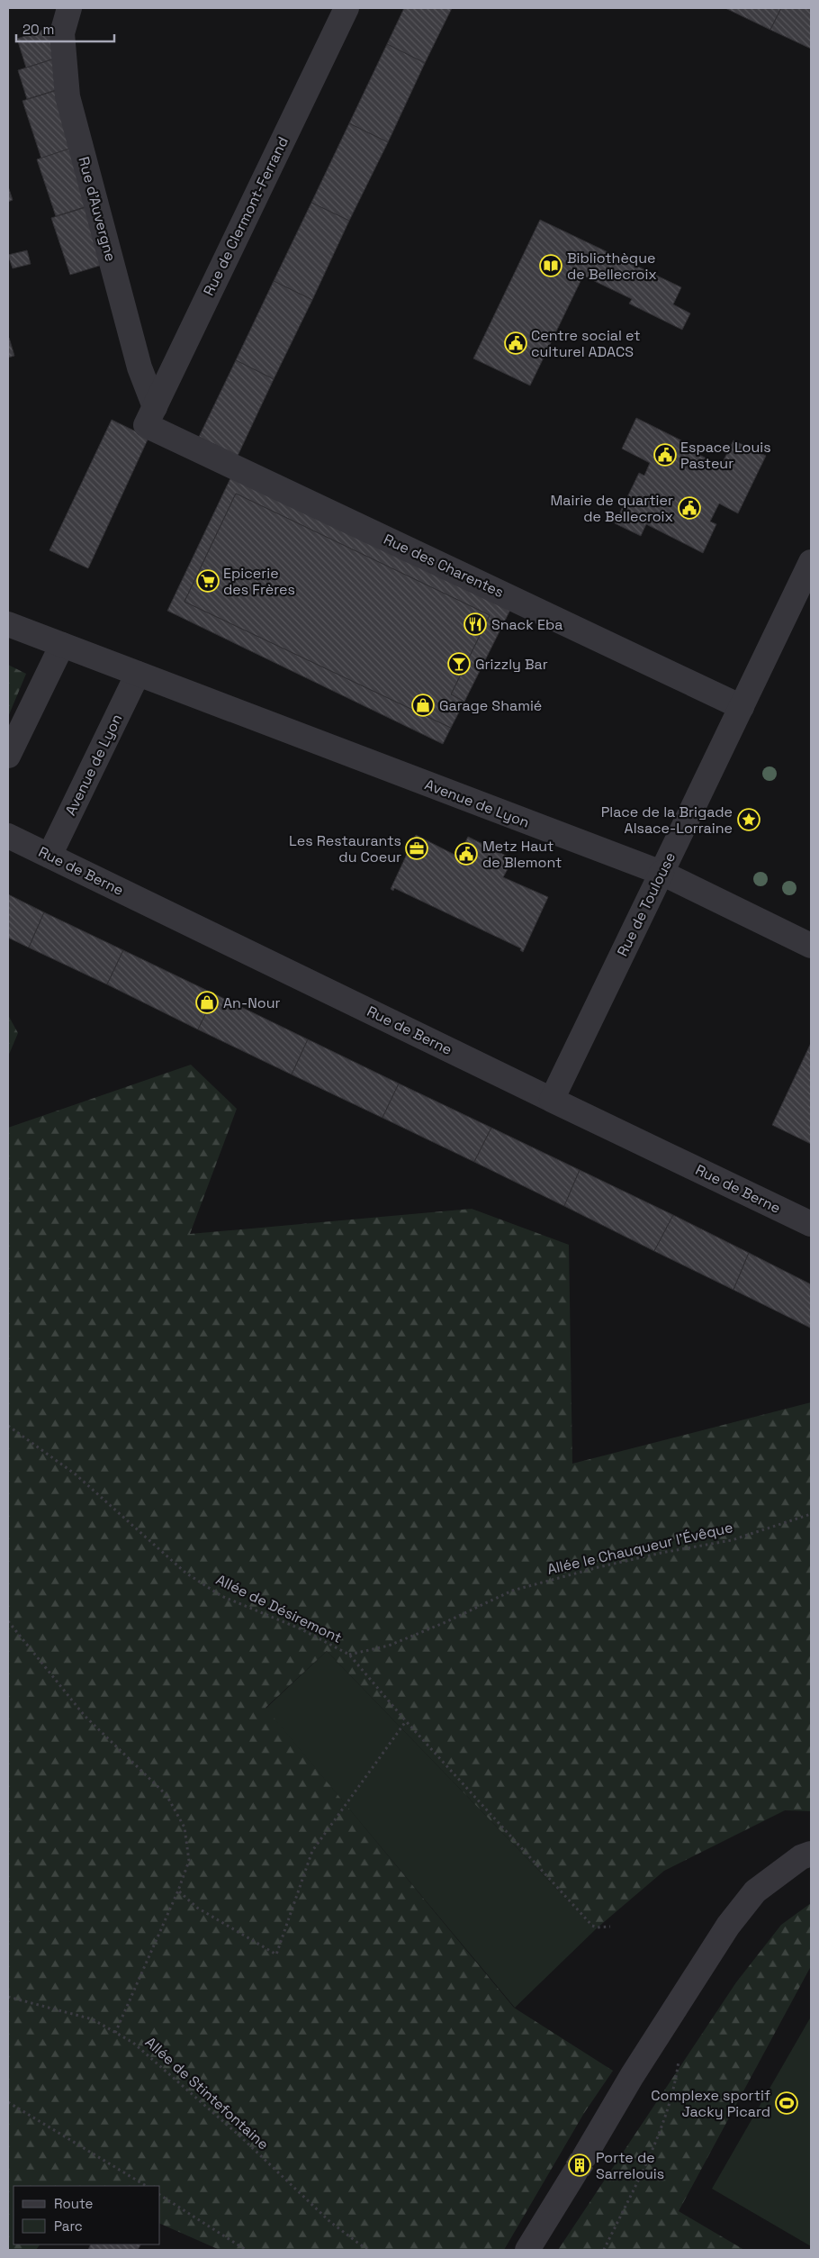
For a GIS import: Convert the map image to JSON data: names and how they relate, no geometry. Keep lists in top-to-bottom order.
{
  "streets": {
    "street": [
      "Rue d'Auvergne",
      "Rue de Clermont-Ferrand",
      "Rue des Charentes",
      "Avenue de Lyon",
      "Rue de Berne",
      "Rue de Toulouse"
    ],
    "path": ["Allée le Chauqueur l'Évêque", "Allée de Désiremont", "Allée de Stintefontaine"]
  },
  "crossings": [
    ["Rue d'Auvergne", "Rue de Clermont-Ferrand"],
    ["Rue d'Auvergne", "Rue des Charentes"],
    ["Rue de Clermont-Ferrand", "Rue des Charentes"],
    ["Rue des Charentes", "Rue de Toulouse"],
    ["Avenue de Lyon", "Rue de Berne"],
    ["Avenue de Lyon", "Rue de Toulouse"],
    ["Rue de Berne", "Rue de Toulouse"],
    ["Allée le Chauqueur l'Évêque", "Allée de Désiremont"]
  ],
  "places": {
    "library": ["Bibliothèque de Bellecroix"],
    "public building": [
      "Centre social et culturel ADACS",
      "Espace Louis Pasteur",
      "Mairie de quartier de Bellecroix",
      "Metz Haut de Blemont"
    ],
    "supermarket": ["Epicerie des Frères"],
    "restaurant": ["Snack Eba"],
    "bar": ["Grizzly Bar"],
    "shop": ["Garage Shamié", "An-Nour"],
    "place": ["Place de la Brigade Alsace-Lorraine"],
    "office": ["Les Restaurants du Coeur"],
    "sports": ["Complexe sportif Jacky Picard"],
    "building": ["Porte de Sarrelouis"]
  },
  "legend": ["Route", "Parc"],
  "scale_bar": "20 m"
}
